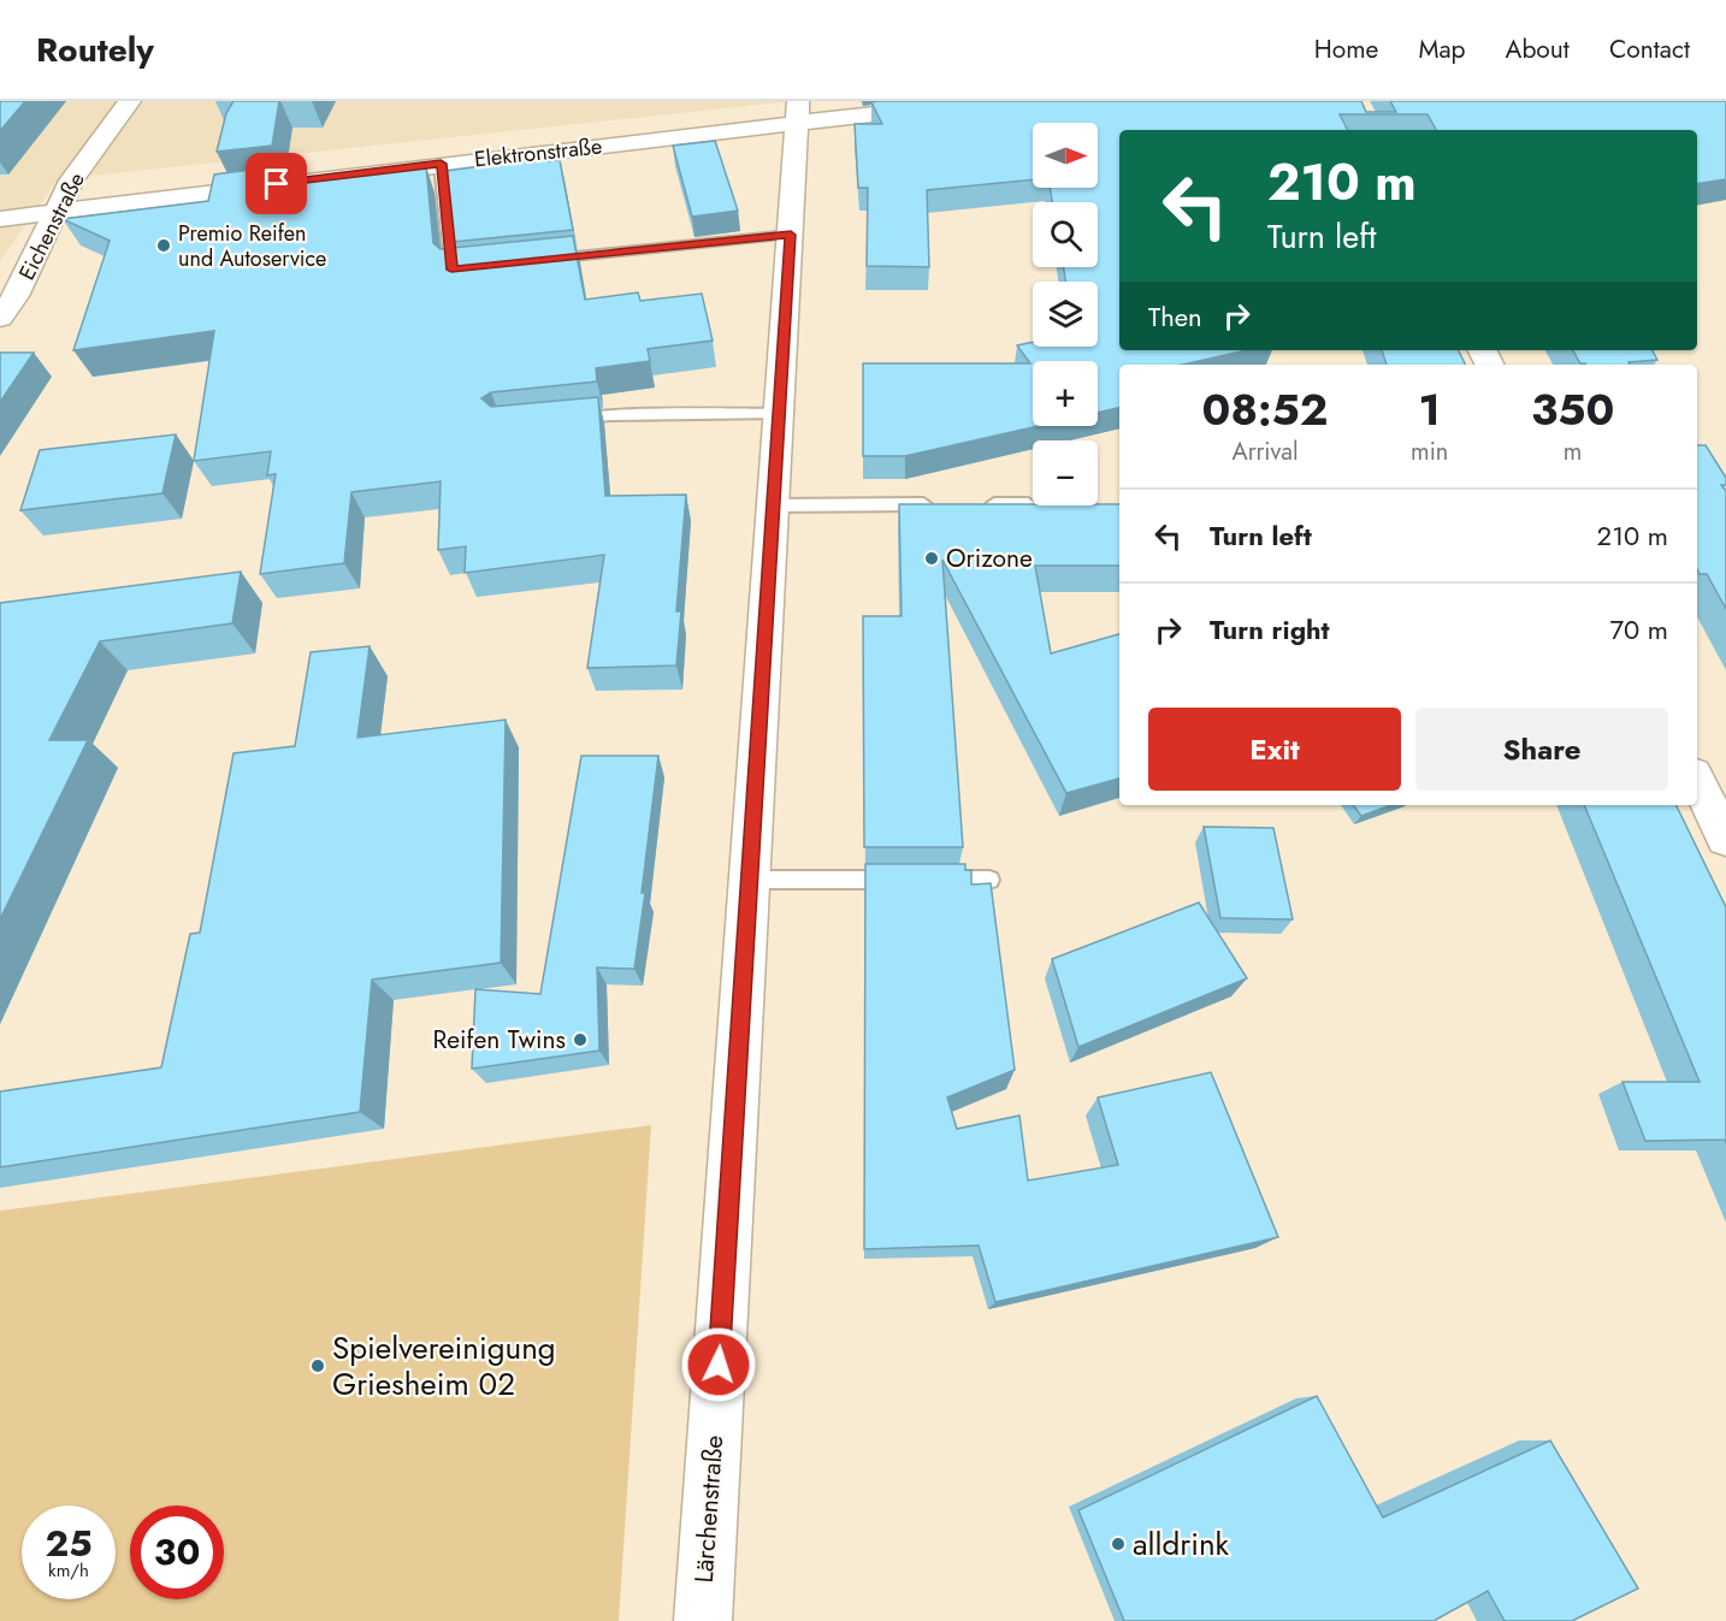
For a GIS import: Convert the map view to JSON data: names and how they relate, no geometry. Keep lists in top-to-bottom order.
{
  "streets": {
    "street": ["Elektronstraße", "Eichenstraße", "Lärchenstraße"]
  },
  "crossings": [
    ["Elektronstraße", "Eichenstraße"],
    ["Elektronstraße", "Lärchenstraße"]
  ],
  "places": [
    "Premio Reifen und Autoservice",
    "Orizone",
    "Reifen Twins",
    "Spielvereinigung Griesheim 02",
    "alldrink"
  ],
  "north": "right",
  "page": {
    "header": "Routely",
    "nav": [
      "Home",
      "Map",
      "About",
      "Contact"
    ],
    "map_buttons": ["+", "−"],
    "turn": ["210 m", "Turn left"],
    "then": "Then",
    "eta": [
      "08:52",
      "Arrival",
      "1",
      "min",
      "350",
      "m"
    ],
    "list": [
      {
        "name": "Turn left",
        "value": "210 m"
      },
      {
        "name": "Turn right",
        "value": "70 m"
      }
    ],
    "buttons": ["Exit", "Share"],
    "speed": "25 km/h",
    "limit": "30"
  }
}
